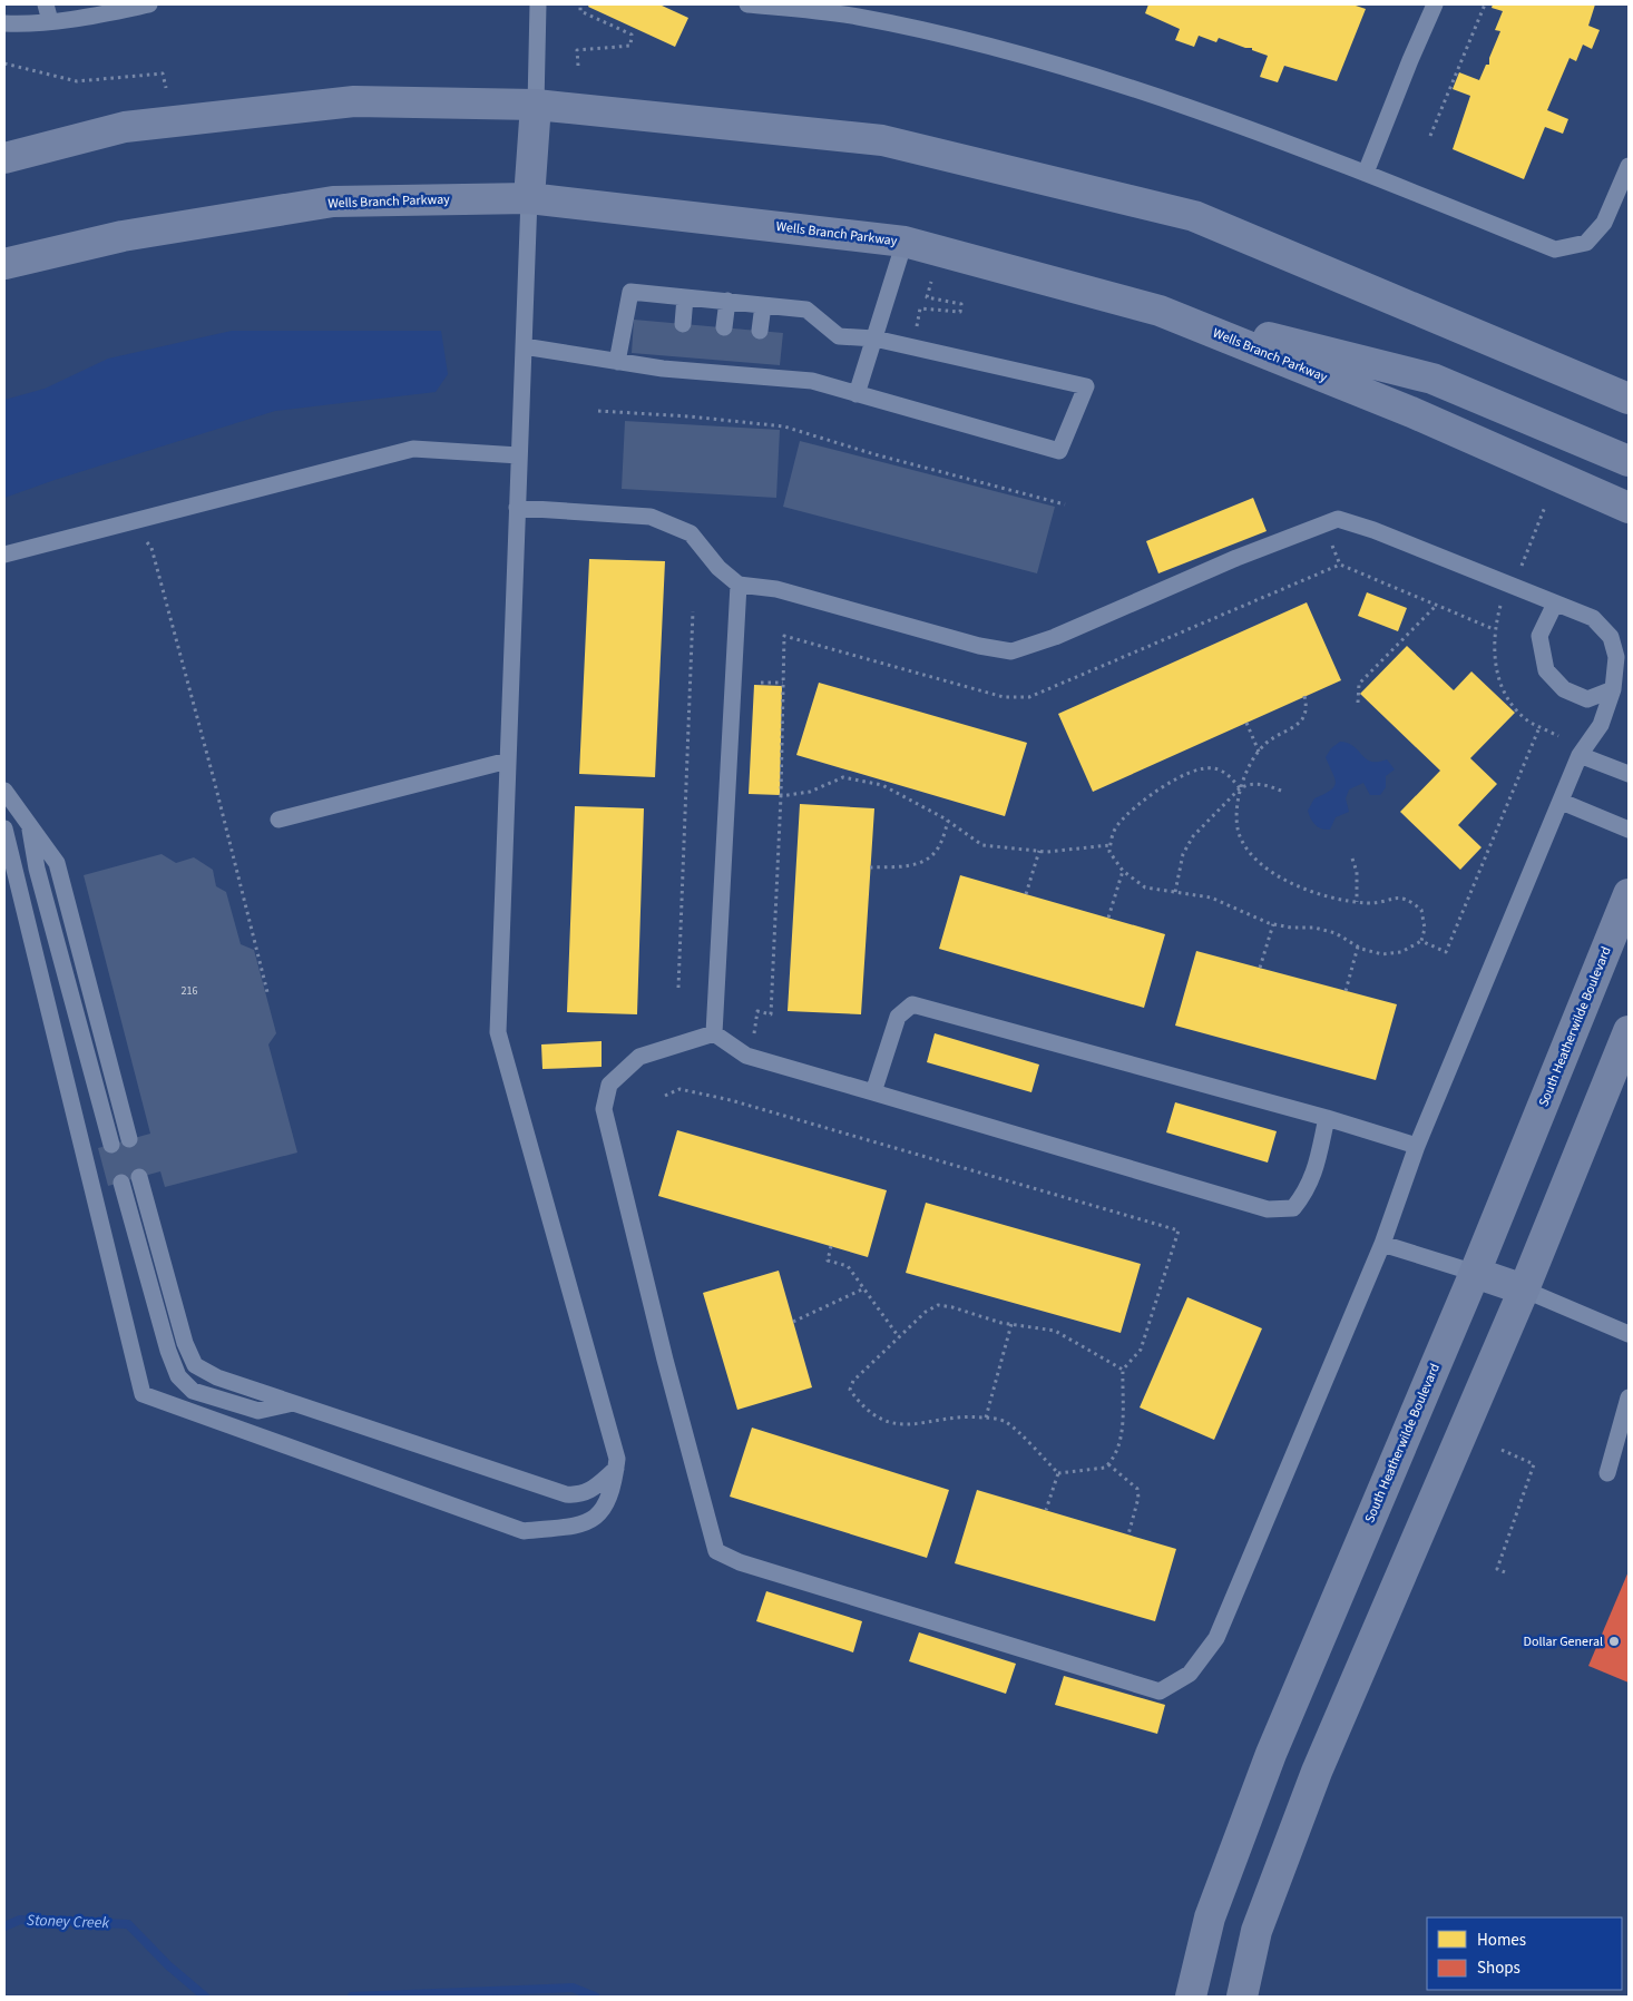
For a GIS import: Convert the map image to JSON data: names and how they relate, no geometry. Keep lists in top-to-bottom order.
{
  "streets": {
    "main road": ["Wells Branch Parkway", "South Heatherwilde Boulevard"]
  },
  "water": ["Stoney Creek"],
  "places": ["Dollar General"],
  "house_numbers": ["216"],
  "legend": ["Homes", "Shops"]
}
